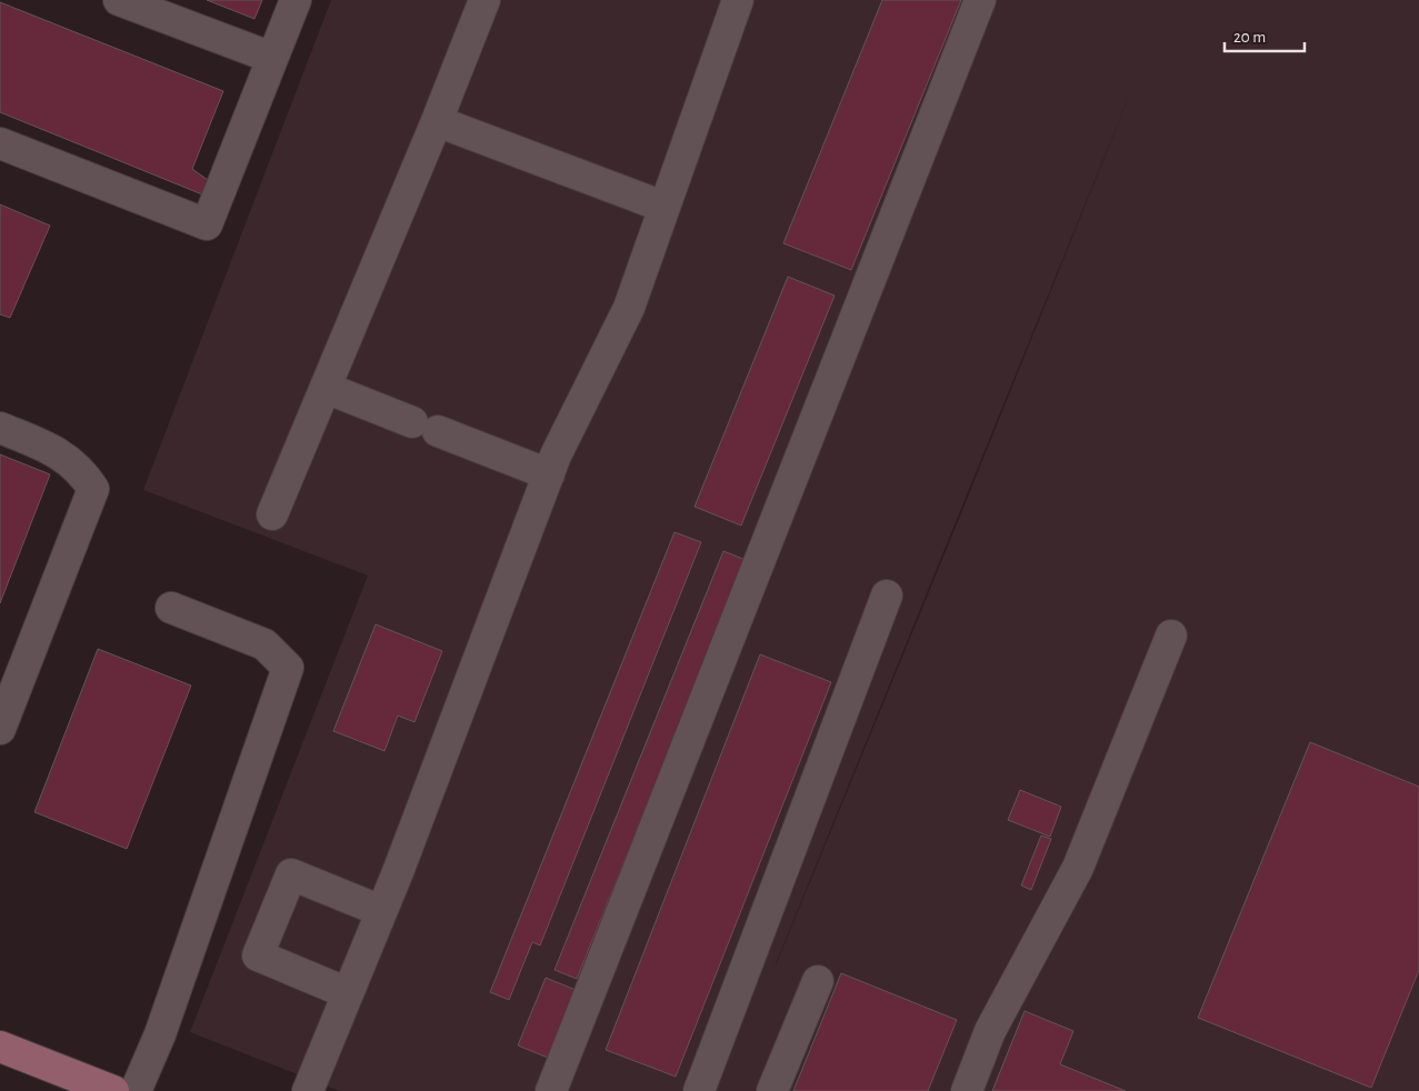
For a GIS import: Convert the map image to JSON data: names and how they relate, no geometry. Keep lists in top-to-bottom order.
{
  "scale_bar": "20 m"
}
